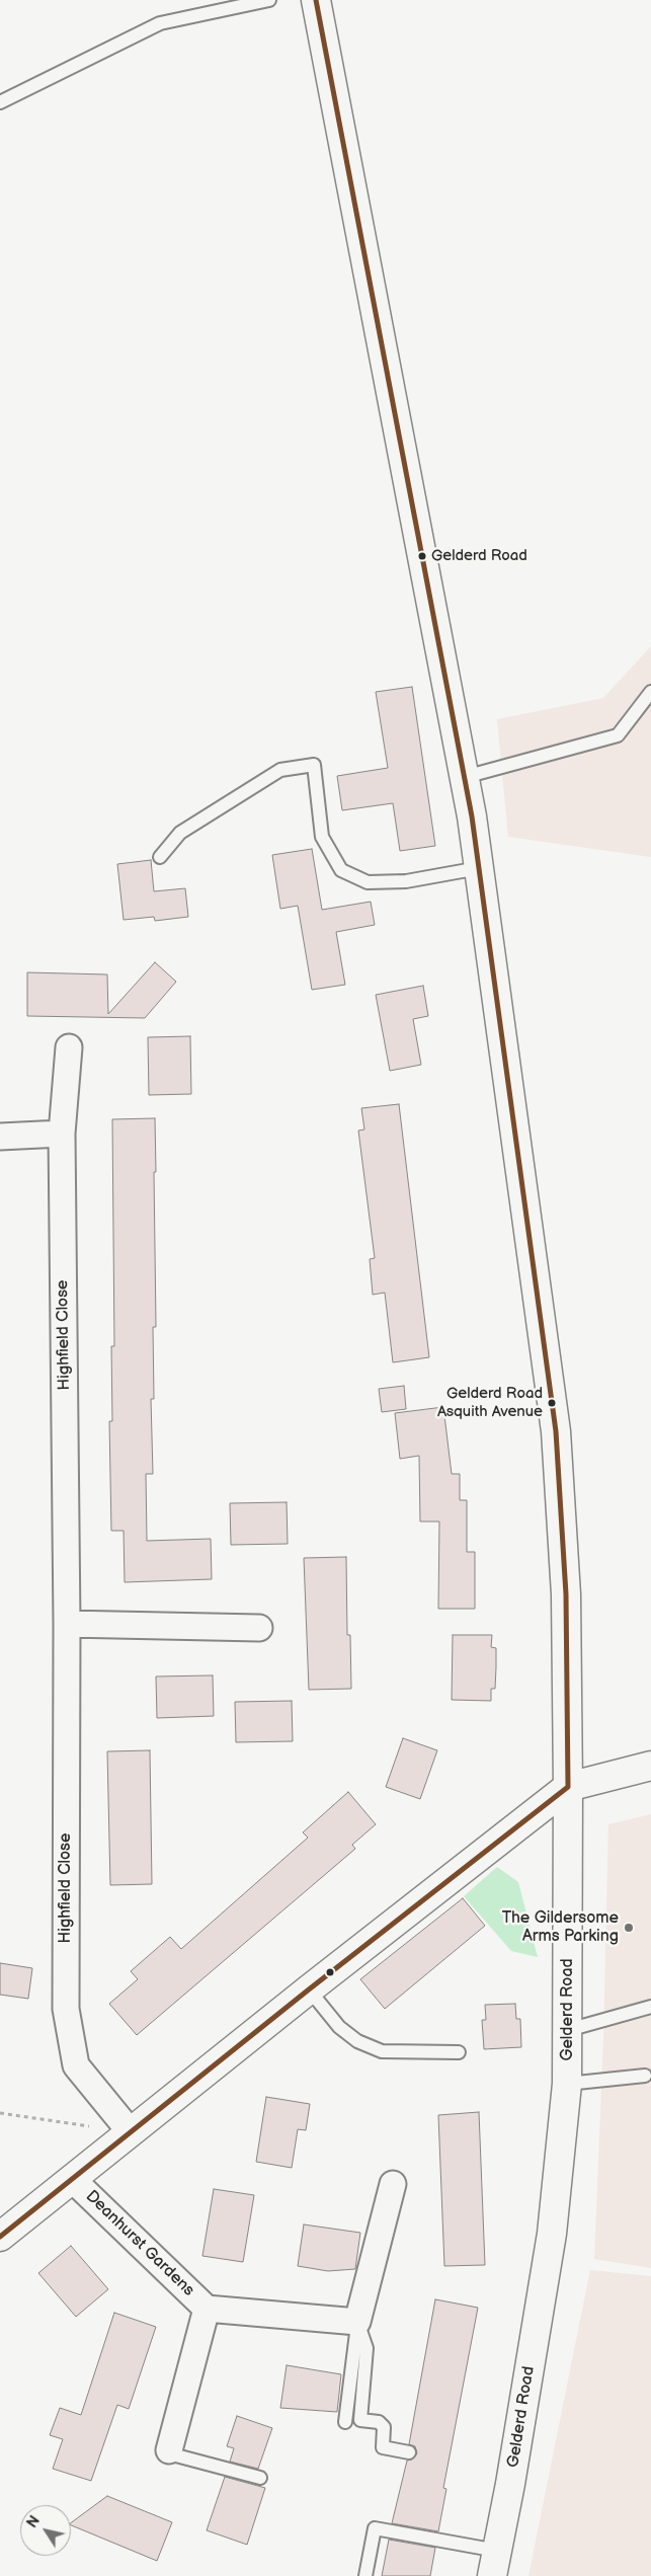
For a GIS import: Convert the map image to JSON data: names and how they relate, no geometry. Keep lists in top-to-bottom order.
{
  "streets": {
    "main road": ["Gelderd Road"],
    "street": ["Highfield Close", "Deanhurst Gardens"]
  },
  "places": ["Gelderd Road", "Gelderd Road Asquith Avenue", "The Gildersome Arms Parking"],
  "north": "top left"
}
